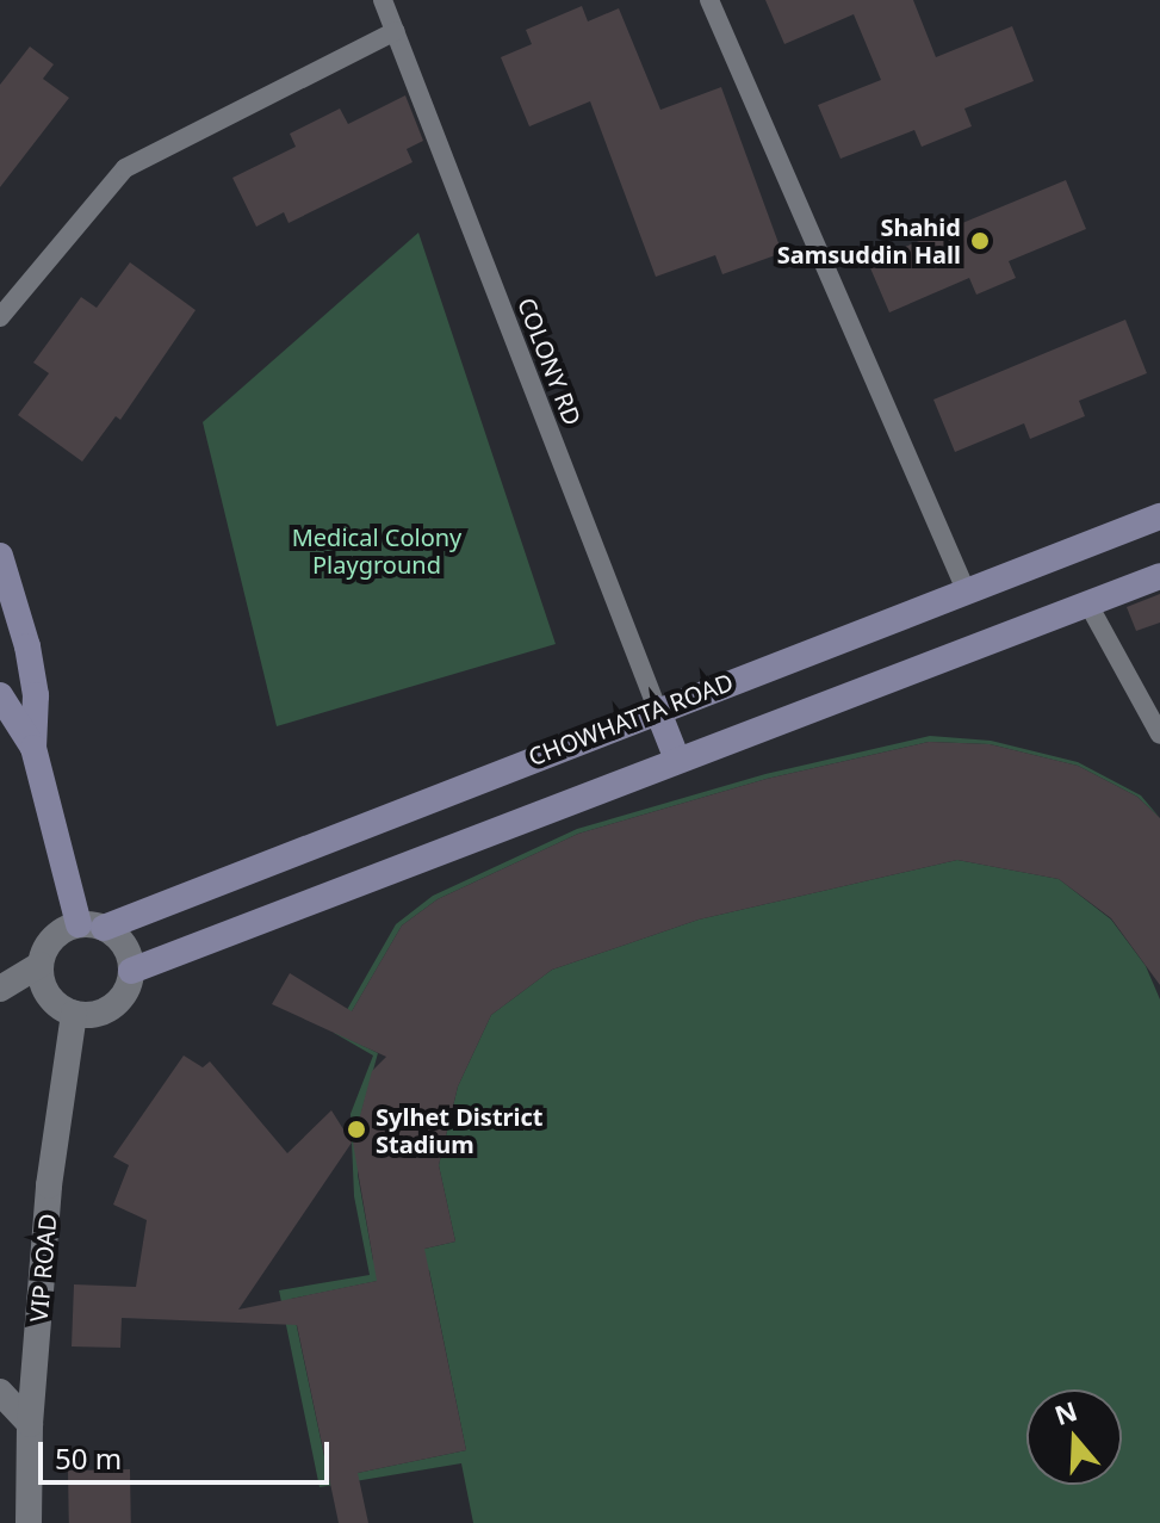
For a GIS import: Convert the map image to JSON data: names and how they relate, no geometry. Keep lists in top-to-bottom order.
{
  "streets": {
    "main road": ["CHOWHATTA ROAD"],
    "street": ["VIP ROAD"],
    "lane": ["COLONY RD"]
  },
  "crossings": [
    ["COLONY RD", "CHOWHATTA ROAD"],
    ["CHOWHATTA ROAD", "VIP ROAD"]
  ],
  "parks": ["Medical Colony Playground"],
  "places": ["Shahid Samsuddin Hall", "Sylhet District Stadium"],
  "scale_bar": "50 m",
  "north": "top"
}
